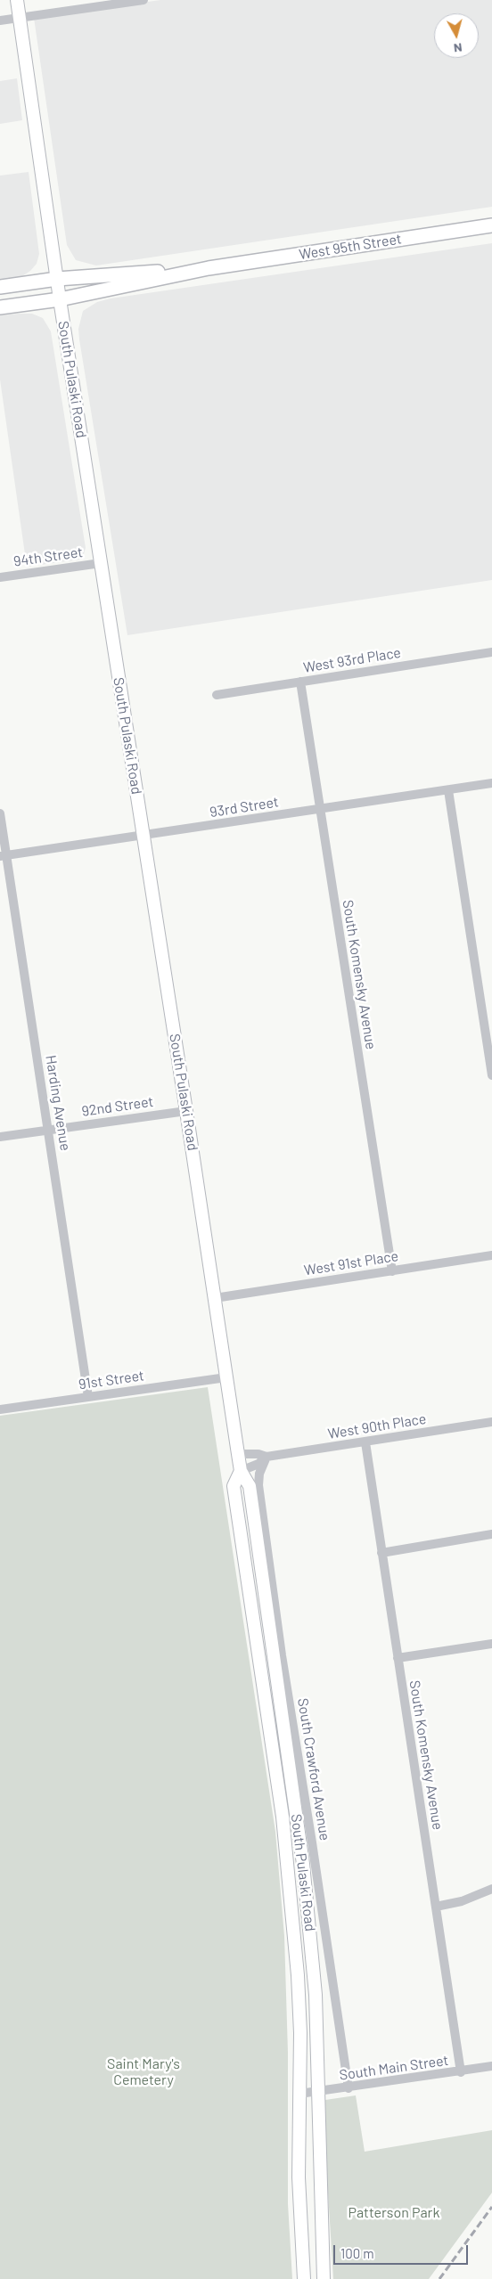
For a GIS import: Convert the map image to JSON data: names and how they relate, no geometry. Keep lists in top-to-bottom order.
{
  "streets": {
    "main road": ["West 95th Street", "South Pulaski Road"],
    "street": [
      "94th Street",
      "West 93rd Place",
      "93rd Street",
      "South Komensky Avenue",
      "Harding Avenue",
      "92nd Street",
      "West 91st Place",
      "91st Street",
      "West 90th Place",
      "South Crawford Avenue",
      "South Main Street"
    ]
  },
  "crossings": [
    ["West 95th Street", "South Pulaski Road"],
    ["South Pulaski Road", "94th Street"],
    ["South Pulaski Road", "93rd Street"],
    ["South Pulaski Road", "92nd Street"],
    ["South Pulaski Road", "West 91st Place"],
    ["South Pulaski Road", "91st Street"],
    ["South Pulaski Road", "West 90th Place"],
    ["South Pulaski Road", "South Main Street"],
    ["West 93rd Place", "South Komensky Avenue"],
    ["93rd Street", "South Komensky Avenue"],
    ["93rd Street", "Harding Avenue"],
    ["South Komensky Avenue", "West 91st Place"],
    ["South Komensky Avenue", "West 90th Place"],
    ["South Komensky Avenue", "South Main Street"],
    ["Harding Avenue", "92nd Street"],
    ["Harding Avenue", "91st Street"],
    ["West 90th Place", "South Crawford Avenue"],
    ["South Crawford Avenue", "South Main Street"]
  ],
  "parks": ["Saint Mary's Cemetery", "Patterson Park"],
  "scale_bar": "100 m",
  "north": "bottom"
}
